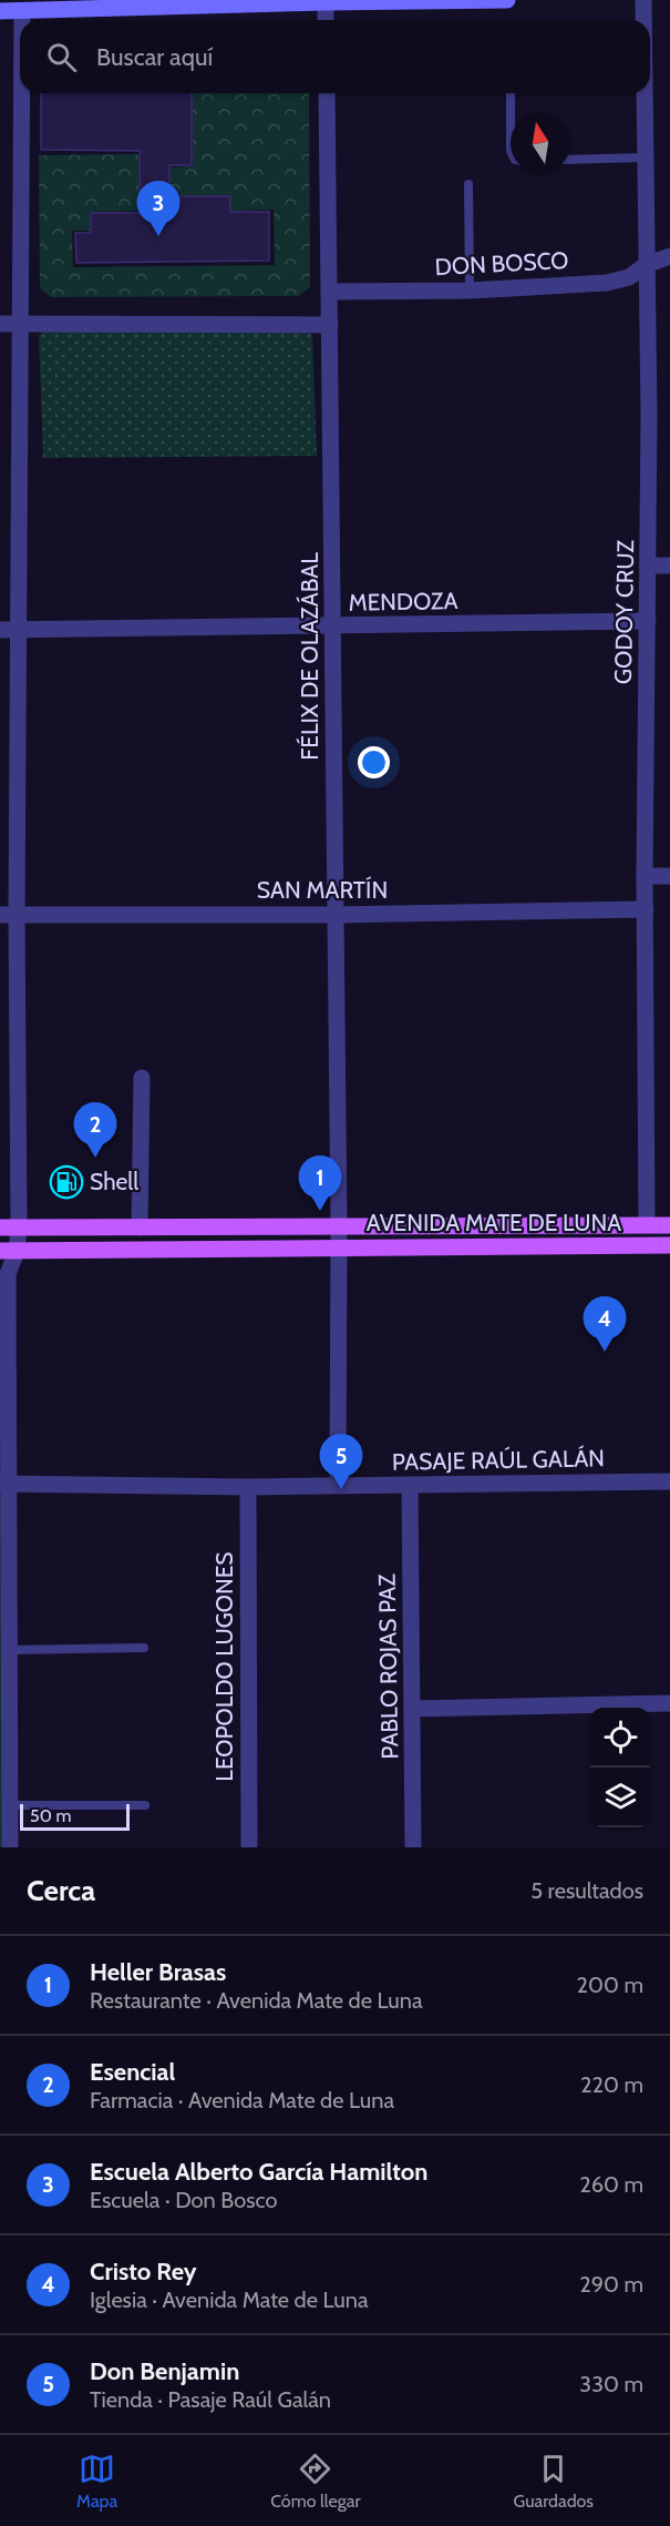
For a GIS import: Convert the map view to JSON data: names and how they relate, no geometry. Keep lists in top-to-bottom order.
{
  "streets": {
    "main road": ["AVENIDA MATE DE LUNA"],
    "street": [
      "DON BOSCO",
      "MENDOZA",
      "GODOY CRUZ",
      "FÉLIX DE OLAZÁBAL",
      "SAN MARTÍN",
      "PASAJE RAÚL GALÁN",
      "LEOPOLDO LUGONES",
      "PABLO ROJAS PAZ"
    ]
  },
  "crossings": [
    ["DON BOSCO", "GODOY CRUZ"],
    ["DON BOSCO", "FÉLIX DE OLAZÁBAL"],
    ["MENDOZA", "GODOY CRUZ"],
    ["MENDOZA", "FÉLIX DE OLAZÁBAL"],
    ["GODOY CRUZ", "SAN MARTÍN"],
    ["GODOY CRUZ", "AVENIDA MATE DE LUNA"],
    ["FÉLIX DE OLAZÁBAL", "SAN MARTÍN"],
    ["FÉLIX DE OLAZÁBAL", "AVENIDA MATE DE LUNA"],
    ["PASAJE RAÚL GALÁN", "LEOPOLDO LUGONES"],
    ["PASAJE RAÚL GALÁN", "PABLO ROJAS PAZ"]
  ],
  "places": {
    "fuel station": ["Shell"]
  },
  "scale_bar": "50 m",
  "north": "top",
  "page": {
    "search": "Buscar aquí",
    "pins": [
      "3",
      "2",
      "1",
      "4",
      "5"
    ],
    "scale": "50 m",
    "heading": ["Cerca", "5 resultados"],
    "list": [
      {
        "mark": "1",
        "name": "Heller Brasas",
        "note": "Restaurante · Avenida Mate de Luna",
        "value": "200 m"
      },
      {
        "mark": "2",
        "name": "Esencial",
        "note": "Farmacia · Avenida Mate de Luna",
        "value": "220 m"
      },
      {
        "mark": "3",
        "name": "Escuela Alberto García Hamilton",
        "note": "Escuela · Don Bosco",
        "value": "260 m"
      },
      {
        "mark": "4",
        "name": "Cristo Rey",
        "note": "Iglesia · Avenida Mate de Luna",
        "value": "290 m"
      },
      {
        "mark": "5",
        "name": "Don Benjamin",
        "note": "Tienda · Pasaje Raúl Galán",
        "value": "330 m"
      }
    ],
    "nav": ["Mapa", "Cómo llegar", "Guardados"]
  }
}
